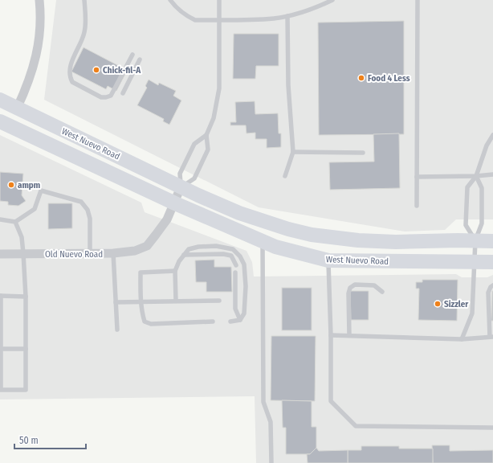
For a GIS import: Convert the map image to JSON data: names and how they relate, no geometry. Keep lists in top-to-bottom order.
{
  "streets": {
    "main road": ["West Nuevo Road"],
    "street": ["Old Nuevo Road"]
  },
  "crossings": [
    ["West Nuevo Road", "Old Nuevo Road"]
  ],
  "places": [
    "Chick-fil-A",
    "Food 4 Less",
    "ampm",
    "Sizzler"
  ],
  "scale_bar": "50 m"
}
